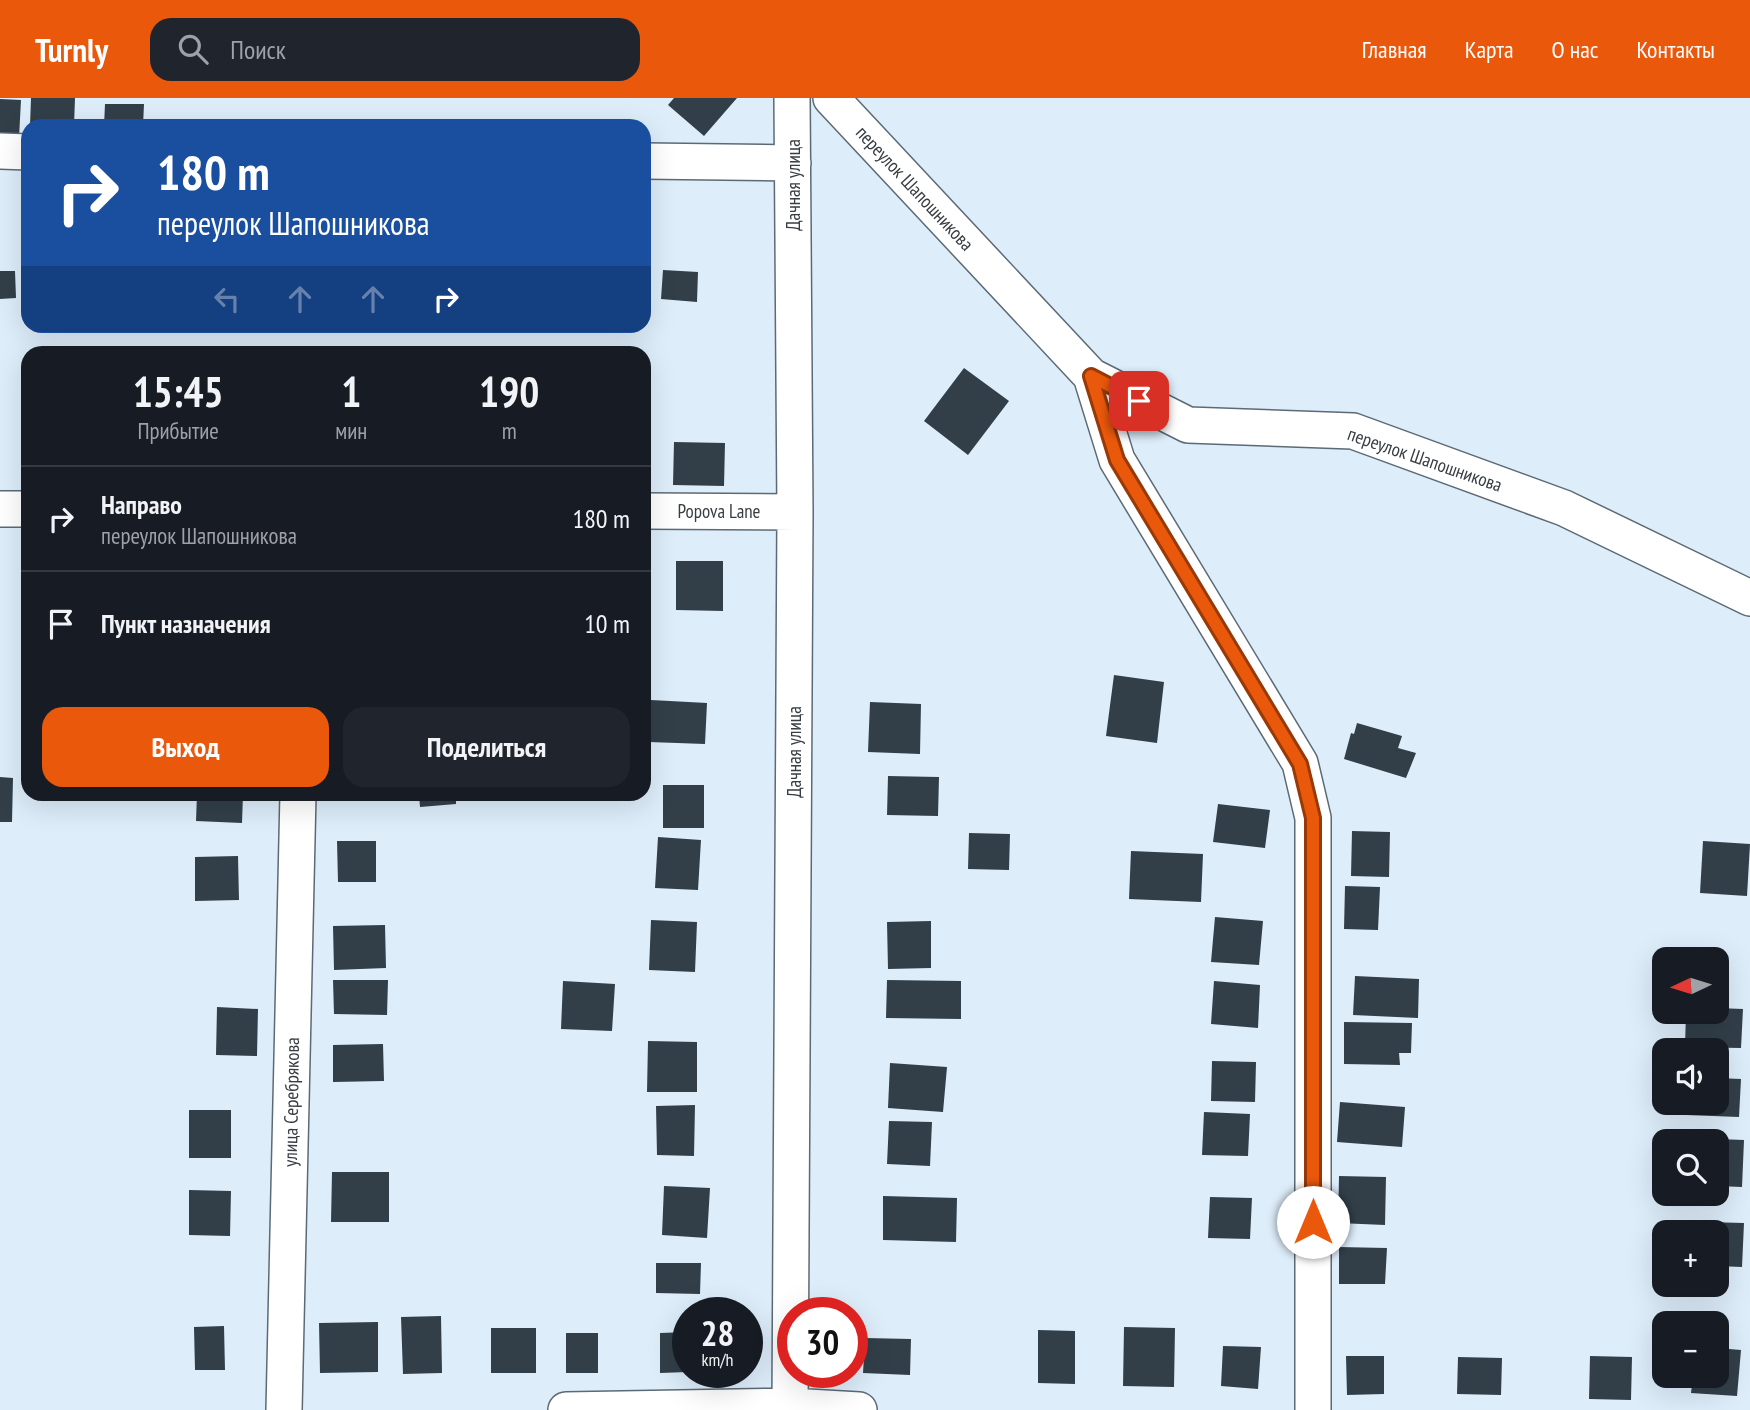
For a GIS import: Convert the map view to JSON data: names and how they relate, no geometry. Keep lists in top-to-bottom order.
{
  "streets": {
    "street": [
      "Дачная улица",
      "переулок Шапошникова",
      "Popova Lane",
      "улица Серебрякова"
    ]
  },
  "crossings": [
    ["Дачная улица", "Popova Lane"]
  ],
  "north": "left",
  "page": {
    "header": "Turnly",
    "search": "Поиск",
    "nav": [
      "Главная",
      "Карта",
      "О нас",
      "Контакты"
    ],
    "turn": ["180 m", "переулок Шапошникова"],
    "eta": [
      "15:45",
      "Прибытие",
      "1",
      "мин",
      "190",
      "m"
    ],
    "list": [
      {
        "name": "Направо",
        "note": "переулок Шапошникова",
        "value": "180 m"
      },
      {
        "name": "Пункт назначения",
        "value": "10 m"
      }
    ],
    "buttons": ["Выход", "Поделиться"],
    "map_buttons": ["+", "−"],
    "speed": "28 km/h",
    "limit": "30"
  }
}
